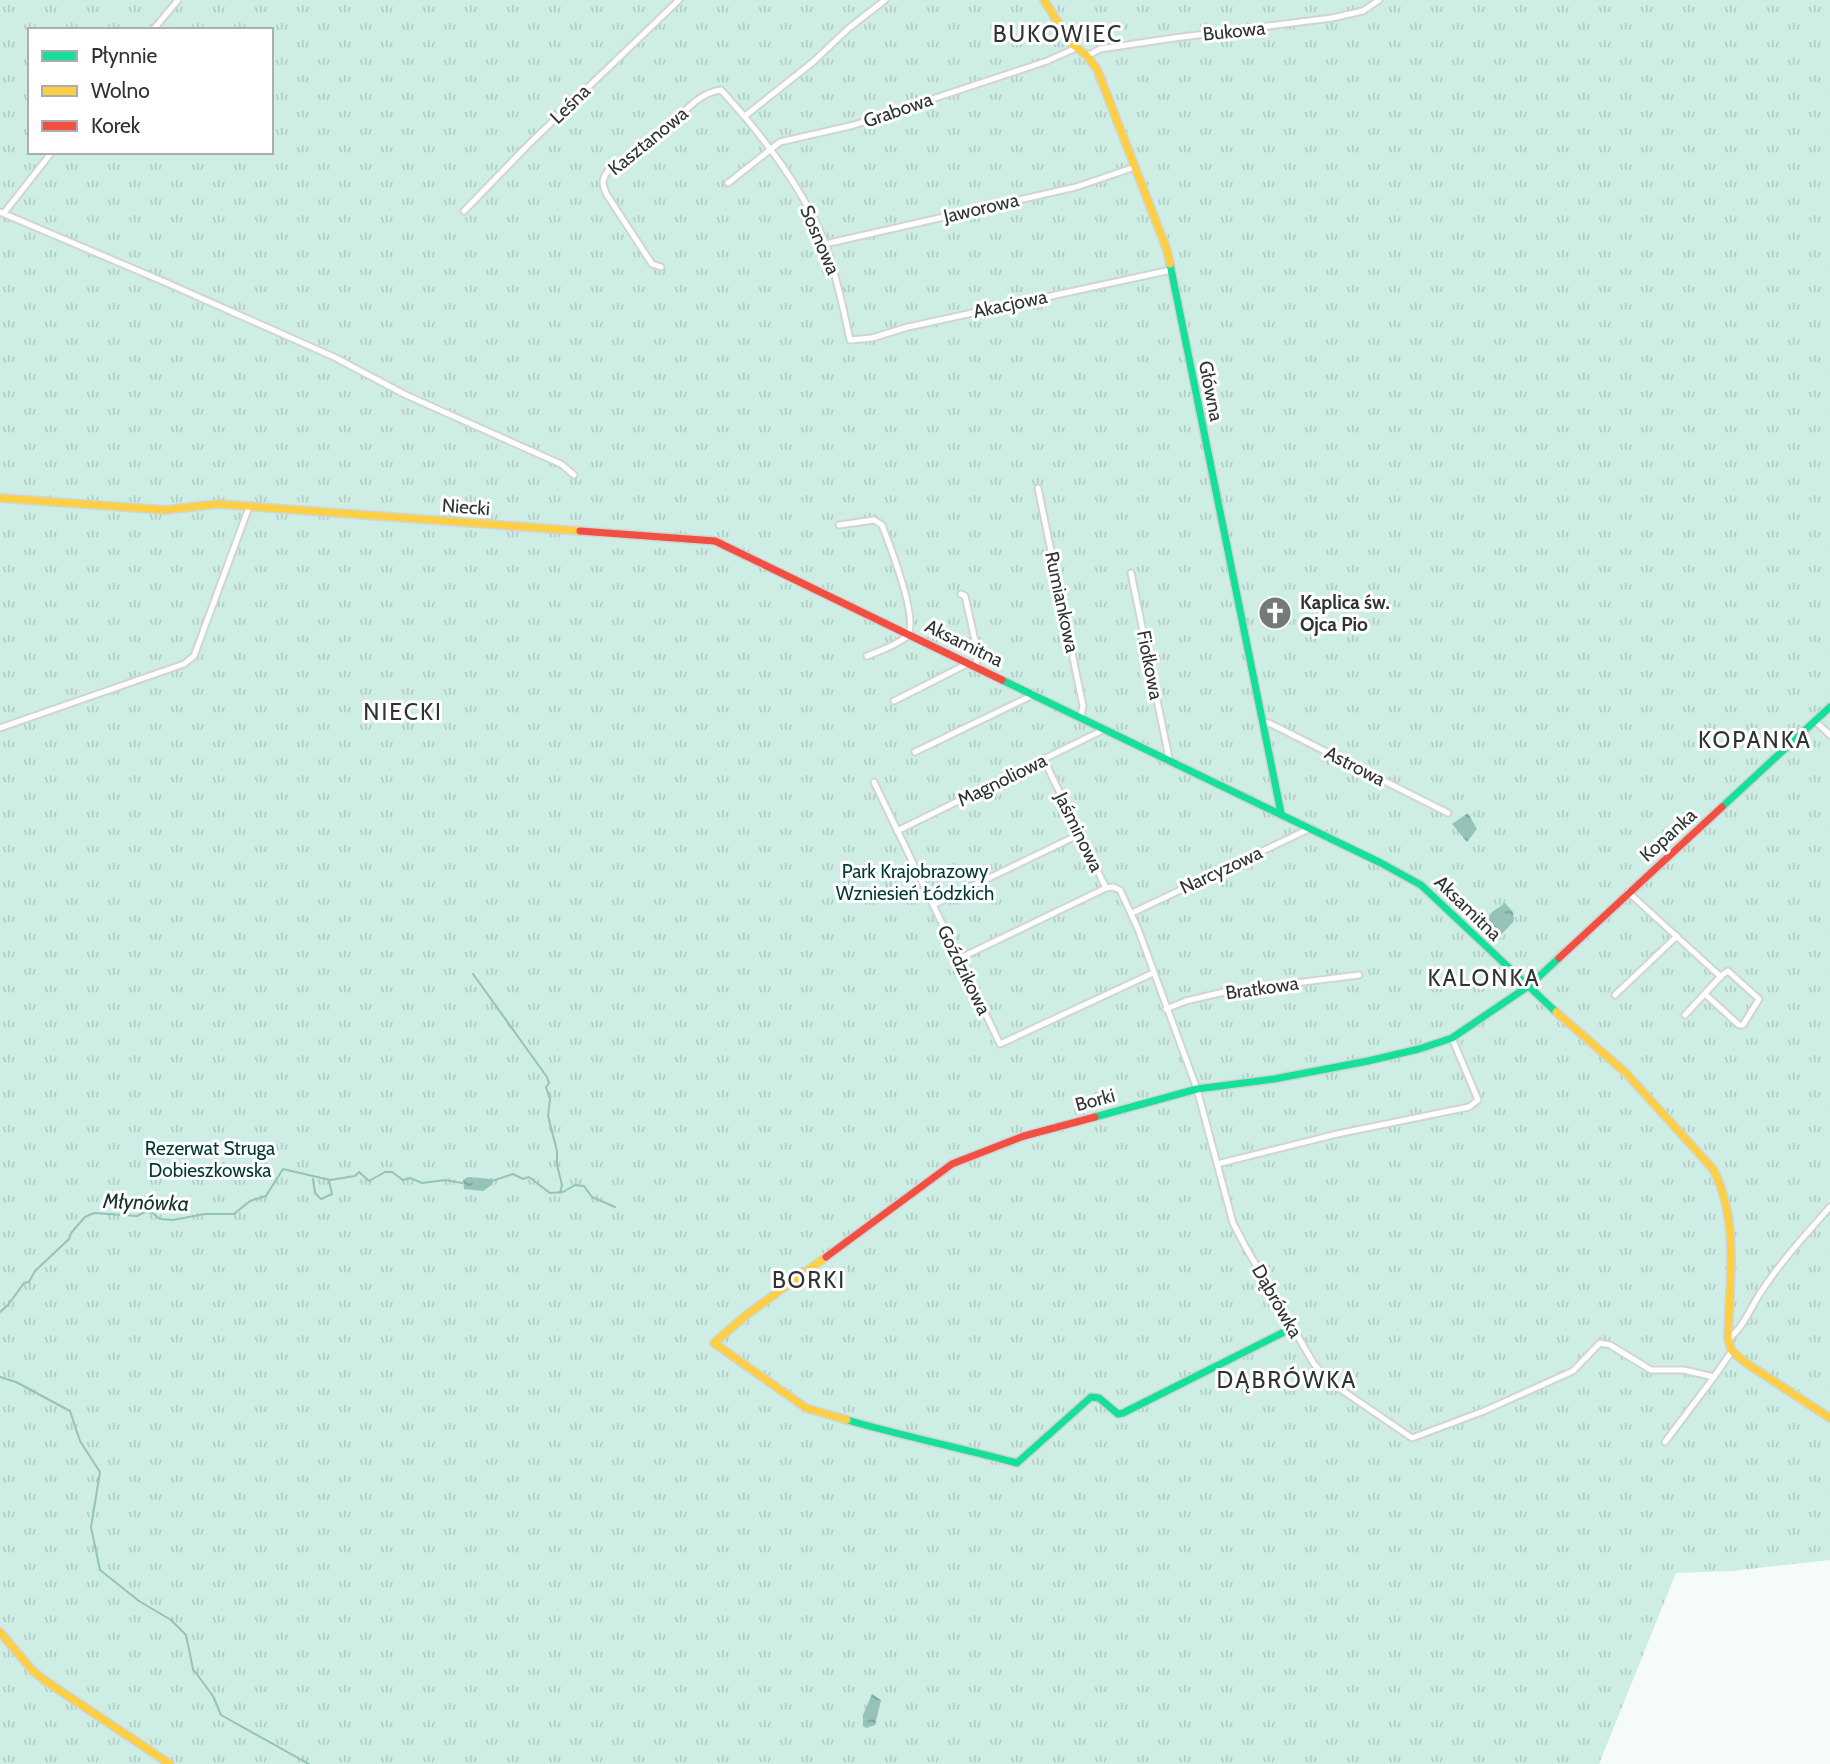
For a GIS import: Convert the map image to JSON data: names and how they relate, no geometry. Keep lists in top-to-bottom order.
{
  "streets": {
    "street": [
      "Bukowa",
      "Leśna",
      "Grabowa",
      "Kasztanowa",
      "Jaworowa",
      "Sosnowa",
      "Akacjowa",
      "Główna",
      "Niecki",
      "Rumiankowa",
      "Aksamitna",
      "Fiołkowa",
      "Astrowa",
      "Magnoliowa",
      "Jaśminowa",
      "Kopanka",
      "Narcyzowa",
      "Goździkowa",
      "Bratkowa",
      "Borki",
      "Dąbrówka"
    ]
  },
  "crossings": [
    ["Bukowa", "Główna"],
    ["Grabowa", "Kasztanowa"],
    ["Grabowa", "Sosnowa"],
    ["Grabowa", "Główna"],
    ["Kasztanowa", "Sosnowa"],
    ["Jaworowa", "Sosnowa"],
    ["Jaworowa", "Główna"],
    ["Sosnowa", "Akacjowa"],
    ["Akacjowa", "Główna"],
    ["Główna", "Aksamitna"],
    ["Główna", "Astrowa"],
    ["Niecki", "Aksamitna"],
    ["Rumiankowa", "Aksamitna"],
    ["Aksamitna", "Fiołkowa"],
    ["Aksamitna", "Magnoliowa"],
    ["Aksamitna", "Kopanka"],
    ["Aksamitna", "Narcyzowa"],
    ["Aksamitna", "Borki"],
    ["Magnoliowa", "Jaśminowa"],
    ["Magnoliowa", "Goździkowa"],
    ["Jaśminowa", "Narcyzowa"],
    ["Jaśminowa", "Goździkowa"],
    ["Jaśminowa", "Bratkowa"],
    ["Jaśminowa", "Dąbrówka"],
    ["Kopanka", "Borki"],
    ["Bratkowa", "Dąbrówka"],
    ["Borki", "Dąbrówka"]
  ],
  "districts": [
    "BUKOWIEC",
    "NIECKI",
    "KOPANKA",
    "KALONKA",
    "BORKI",
    "DĄBRÓWKA"
  ],
  "water": ["Młynówka"],
  "parks": ["Park Krajobrazowy Wzniesień Łódzkich", "Rezerwat Struga Dobieszkowska"],
  "places": {
    "church": ["Kaplica św. Ojca Pio"]
  },
  "legend": ["Płynnie", "Wolno", "Korek"]
}
